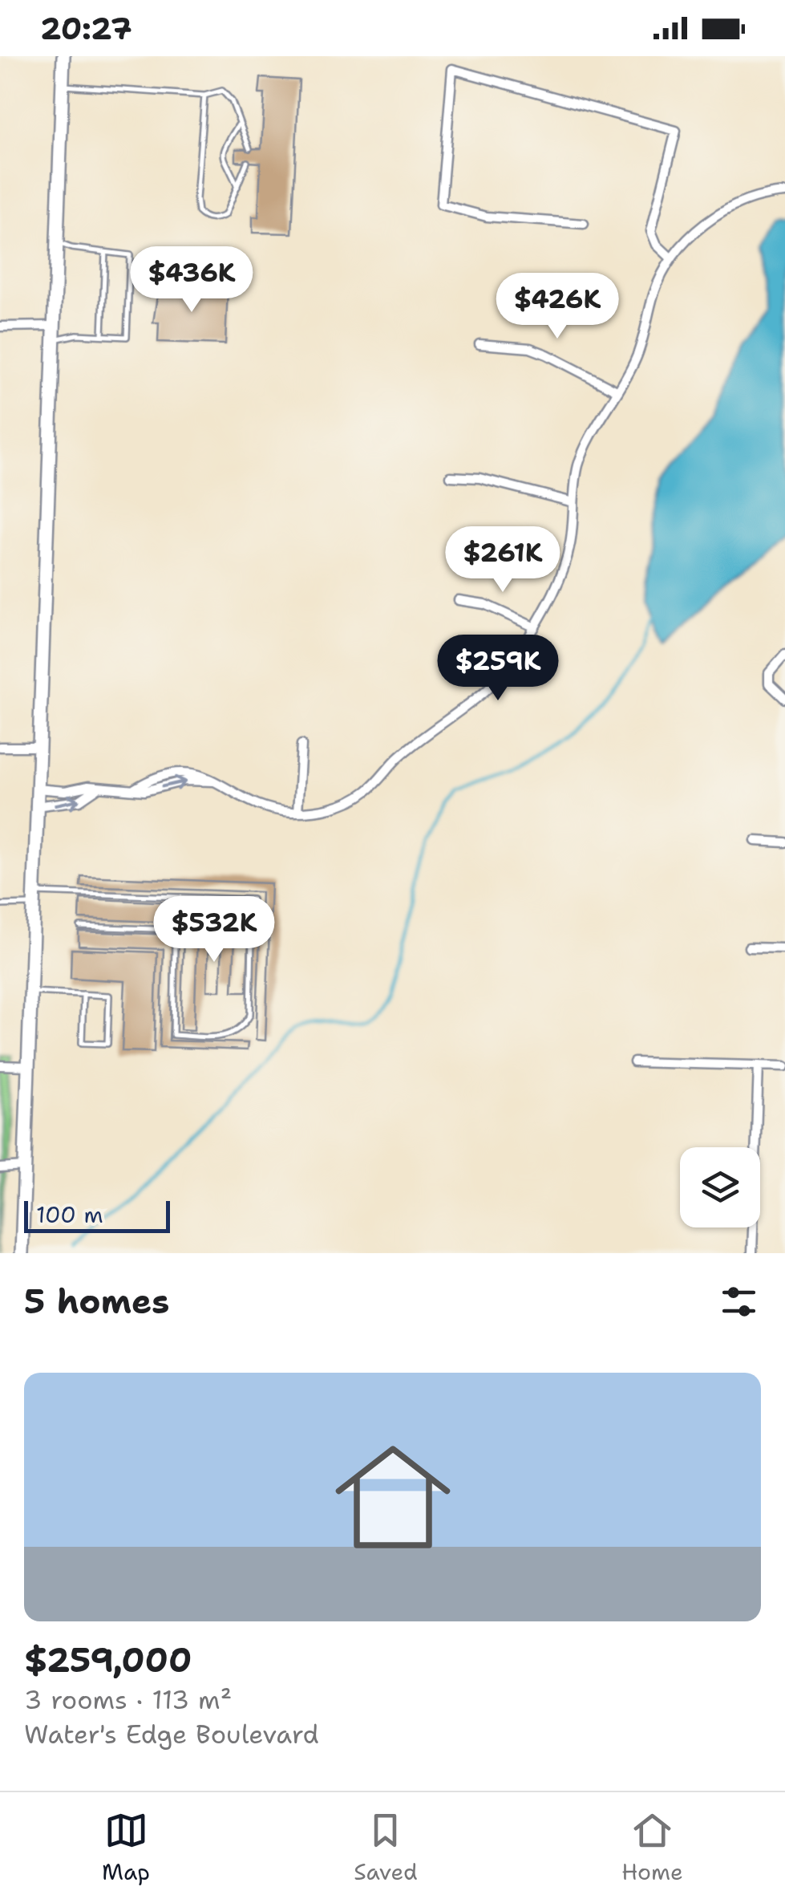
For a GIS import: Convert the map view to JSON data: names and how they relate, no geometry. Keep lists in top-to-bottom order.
{
  "scale_bar": "100 m",
  "page": {
    "status": "20:27",
    "price": [
      "$436K",
      "$426K",
      "$261K",
      "$259K",
      "$532K"
    ],
    "scale": "100 m",
    "heading": "5 homes",
    "list": [
      {
        "name": "$259,000",
        "note": "3 rooms · 113 m² · Water's Edge Boulevard"
      }
    ],
    "tabs": ["Map", "Saved", "Home"]
  }
}
